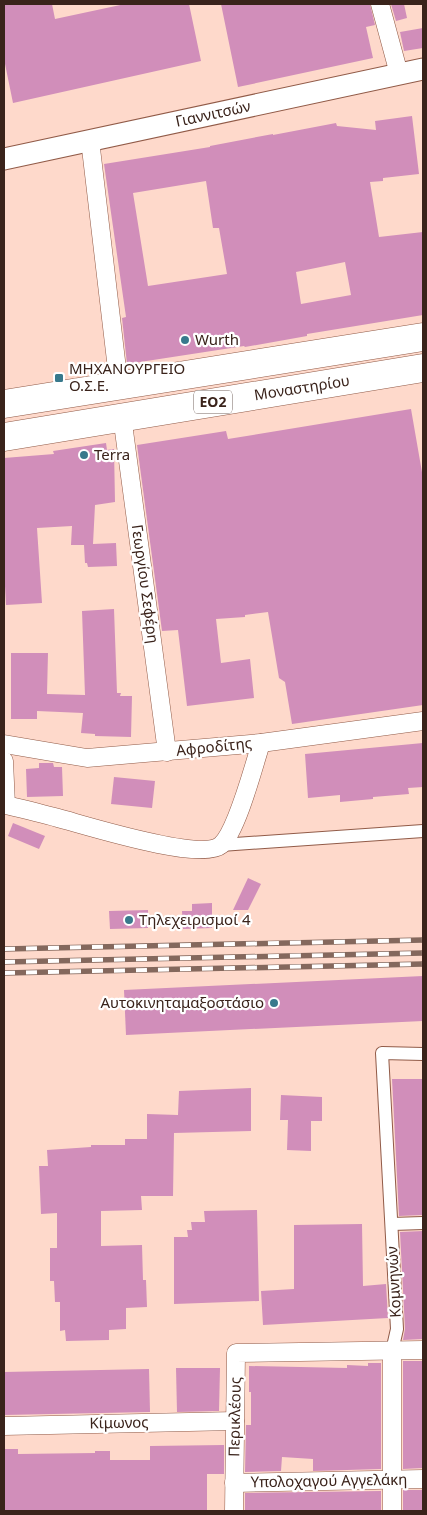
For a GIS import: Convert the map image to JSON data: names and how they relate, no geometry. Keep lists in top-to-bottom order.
{
  "streets": {
    "main road": ["Μοναστηρίου", "ΕΟ2"],
    "street": [
      "Γιαννιτσών",
      "Γεωργίου Σεφέρη",
      "Αφροδίτης",
      "Κομνηνών",
      "Περικλέους",
      "Κίμωνος",
      "Υπολοχαγού Αγγελάκη"
    ]
  },
  "crossings": [
    ["Μοναστηρίου", "Γεωργίου Σεφέρη"],
    ["Γεωργίου Σεφέρη", "Αφροδίτης"],
    ["Κομνηνών", "Περικλέους"],
    ["Κομνηνών", "Υπολοχαγού Αγγελάκη"],
    ["Περικλέους", "Κίμωνος"],
    ["Περικλέους", "Υπολοχαγού Αγγελάκη"]
  ],
  "places": {
    "other": [
      "Wurth",
      "Terra",
      "Τηλεχειρισμοί 4",
      "Αυτοκινηταμαξοστάσιο"
    ],
    "transit": ["ΜΗΧΑΝΟΥΡΓΕΙΟ Ο.Σ.Ε."]
  }
}
